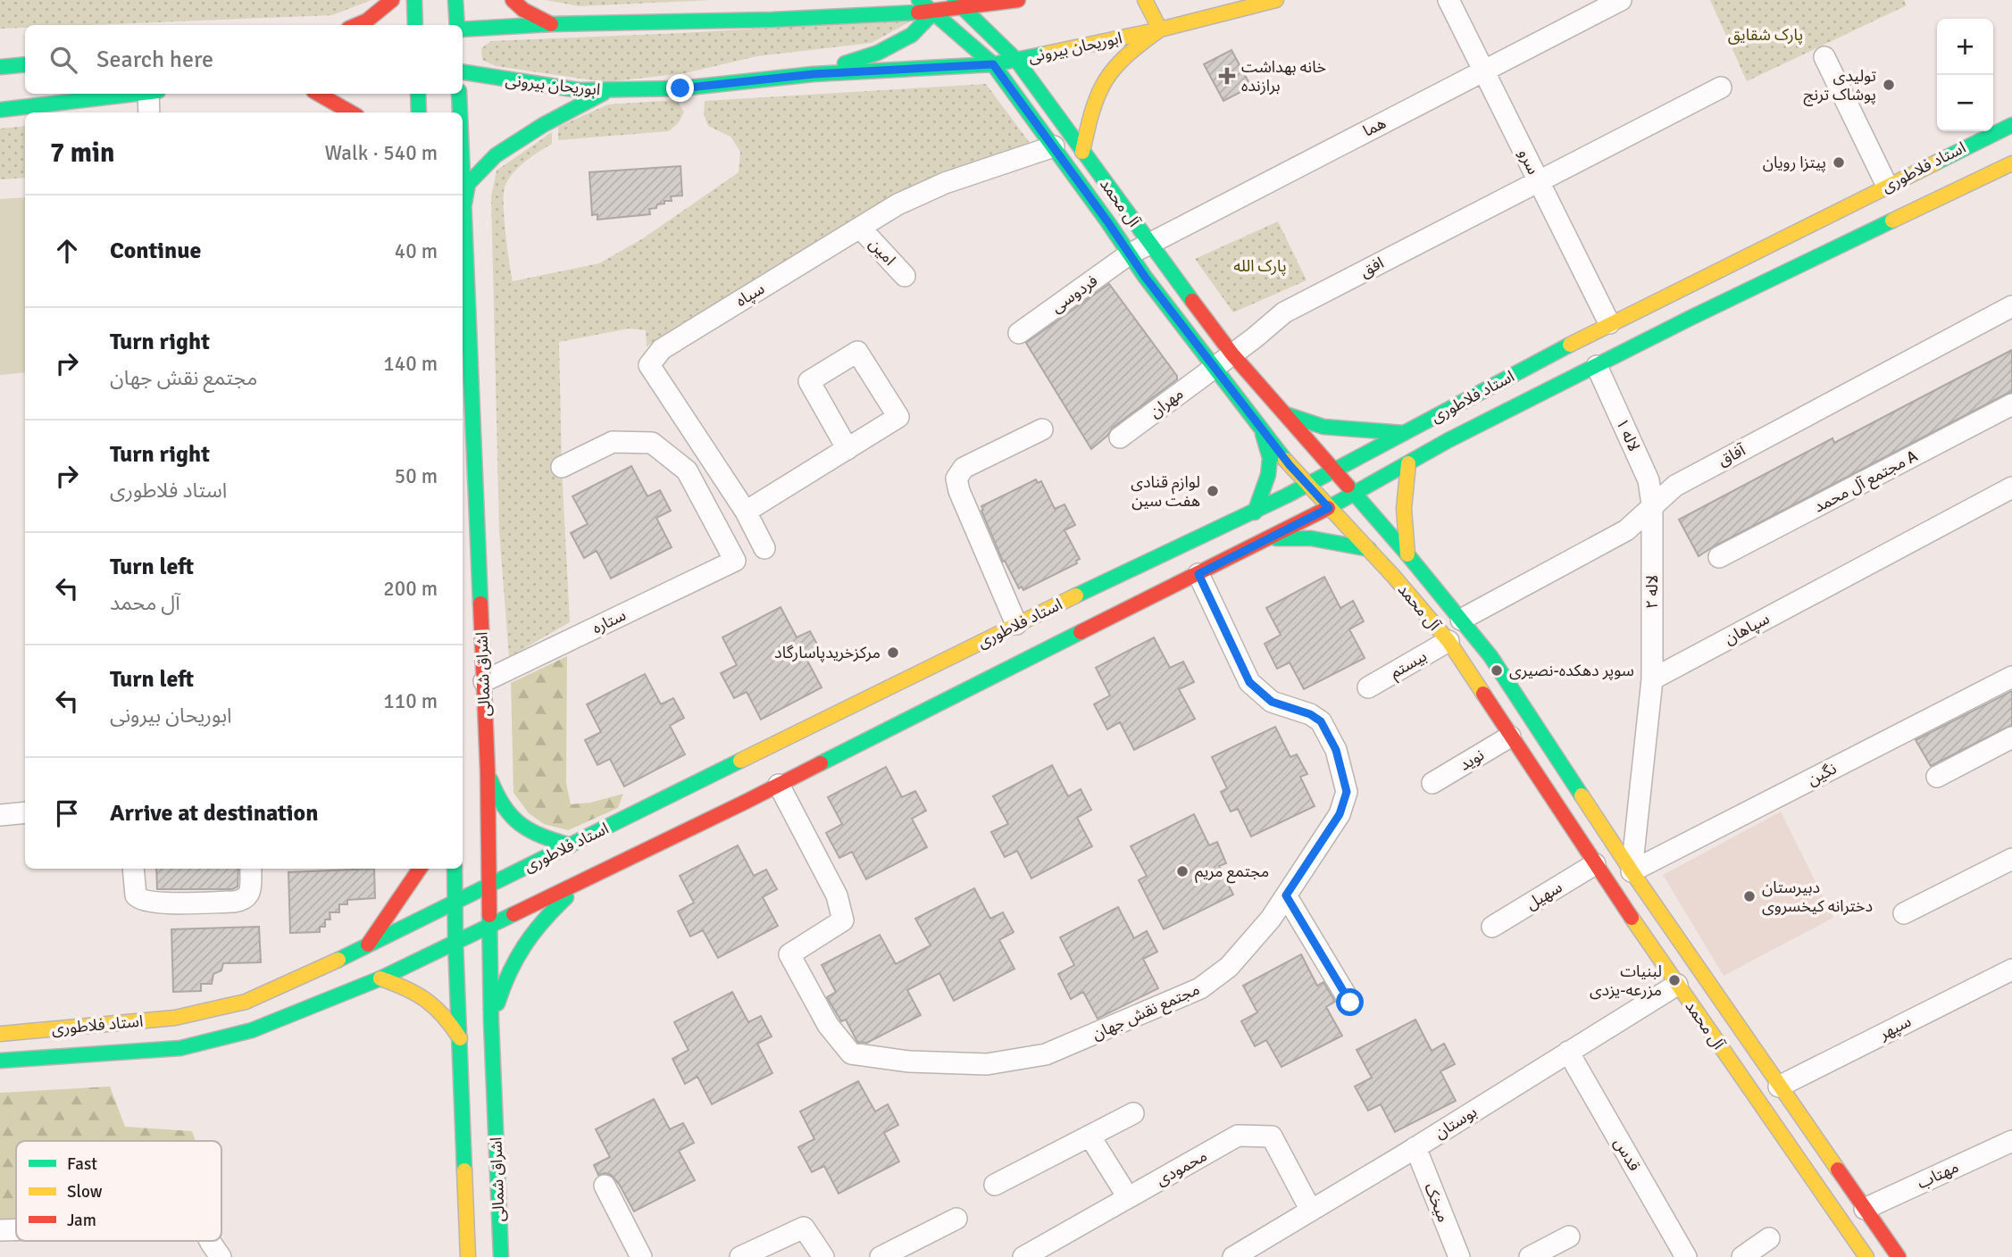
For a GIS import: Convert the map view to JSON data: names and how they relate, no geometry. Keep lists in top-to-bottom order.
{
  "streets": {
    "main road": [
      "ابوریحان بیرونی",
      "استاد فلاطوری",
      "آل محمد",
      "اشراق شمالی"
    ],
    "street": [
      "هما",
      "سرو",
      "امین",
      "افق",
      "فردوسی",
      "سپاه",
      "مهران",
      "لاله ۱",
      "آفاق",
      "مجتمع آل محمد A",
      "لاله ۲",
      "ستاره",
      "سپاهان",
      "بیستم",
      "نوید",
      "نگین",
      "سهیل",
      "مجتمع نقش جهان",
      "سپهر",
      "بوستان",
      "قدس",
      "محمودی",
      "مهتاب",
      "میخک"
    ]
  },
  "crossings": [
    ["ابوریحان بیرونی", "آل محمد"],
    ["هما", "سرو"],
    ["هما", "آل محمد"],
    ["هما", "فردوسی"],
    ["سرو", "استاد فلاطوری"],
    ["سرو", "افق"],
    ["استاد فلاطوری", "آل محمد"],
    ["استاد فلاطوری", "لاله ۱"],
    ["استاد فلاطوری", "اشراق شمالی"],
    ["استاد فلاطوری", "مجتمع نقش جهان"],
    ["آل محمد", "افق"],
    ["آل محمد", "فردوسی"],
    ["آل محمد", "سپاه"],
    ["آل محمد", "مهران"],
    ["آل محمد", "آفاق"],
    ["آل محمد", "بیستم"],
    ["آل محمد", "نوید"],
    ["آل محمد", "نگین"],
    ["آل محمد", "سهیل"],
    ["آل محمد", "سپهر"],
    ["آل محمد", "بوستان"],
    ["آل محمد", "مهتاب"],
    ["امین", "سپاه"],
    ["افق", "مهران"],
    ["لاله ۱", "آفاق"],
    ["لاله ۱", "لاله ۲"],
    ["آفاق", "لاله ۲"],
    ["لاله ۲", "سپاهان"],
    ["ستاره", "اشراق شمالی"],
    ["بوستان", "قدس"],
    ["بوستان", "محمودی"],
    ["بوستان", "میخک"]
  ],
  "parks": ["پارک شقایق", "پارک الله"],
  "places": {
    "health": ["خانه بهداشت برازنده"],
    "other": [
      "تولیدی پوشاک ترنج",
      "پیتزا رویان",
      "لوازم قنادی هفت سین",
      "مرکزخریدپاسارگاد",
      "سوپر دهکده-نصیری",
      "مجتمع مریم",
      "دبیرستان دخترانه کیخسروی",
      "لبنیات مزرعه-یزدی"
    ]
  },
  "legend": ["Fast", "Slow", "Jam"],
  "page": {
    "map_buttons": ["+", "−"],
    "search": "Search here",
    "heading": ["7 min", "Walk · 540 m"],
    "list": [
      ["Continue", "40 m"],
      ["Turn right", "مجتمع نقش جهان", "140 m"],
      ["Turn right", "استاد فلاطوری", "50 m"],
      ["Turn left", "آل محمد", "200 m"],
      ["Turn left", "ابوریحان بیرونی", "110 m"],
      "Arrive at destination"
    ]
  }
}
